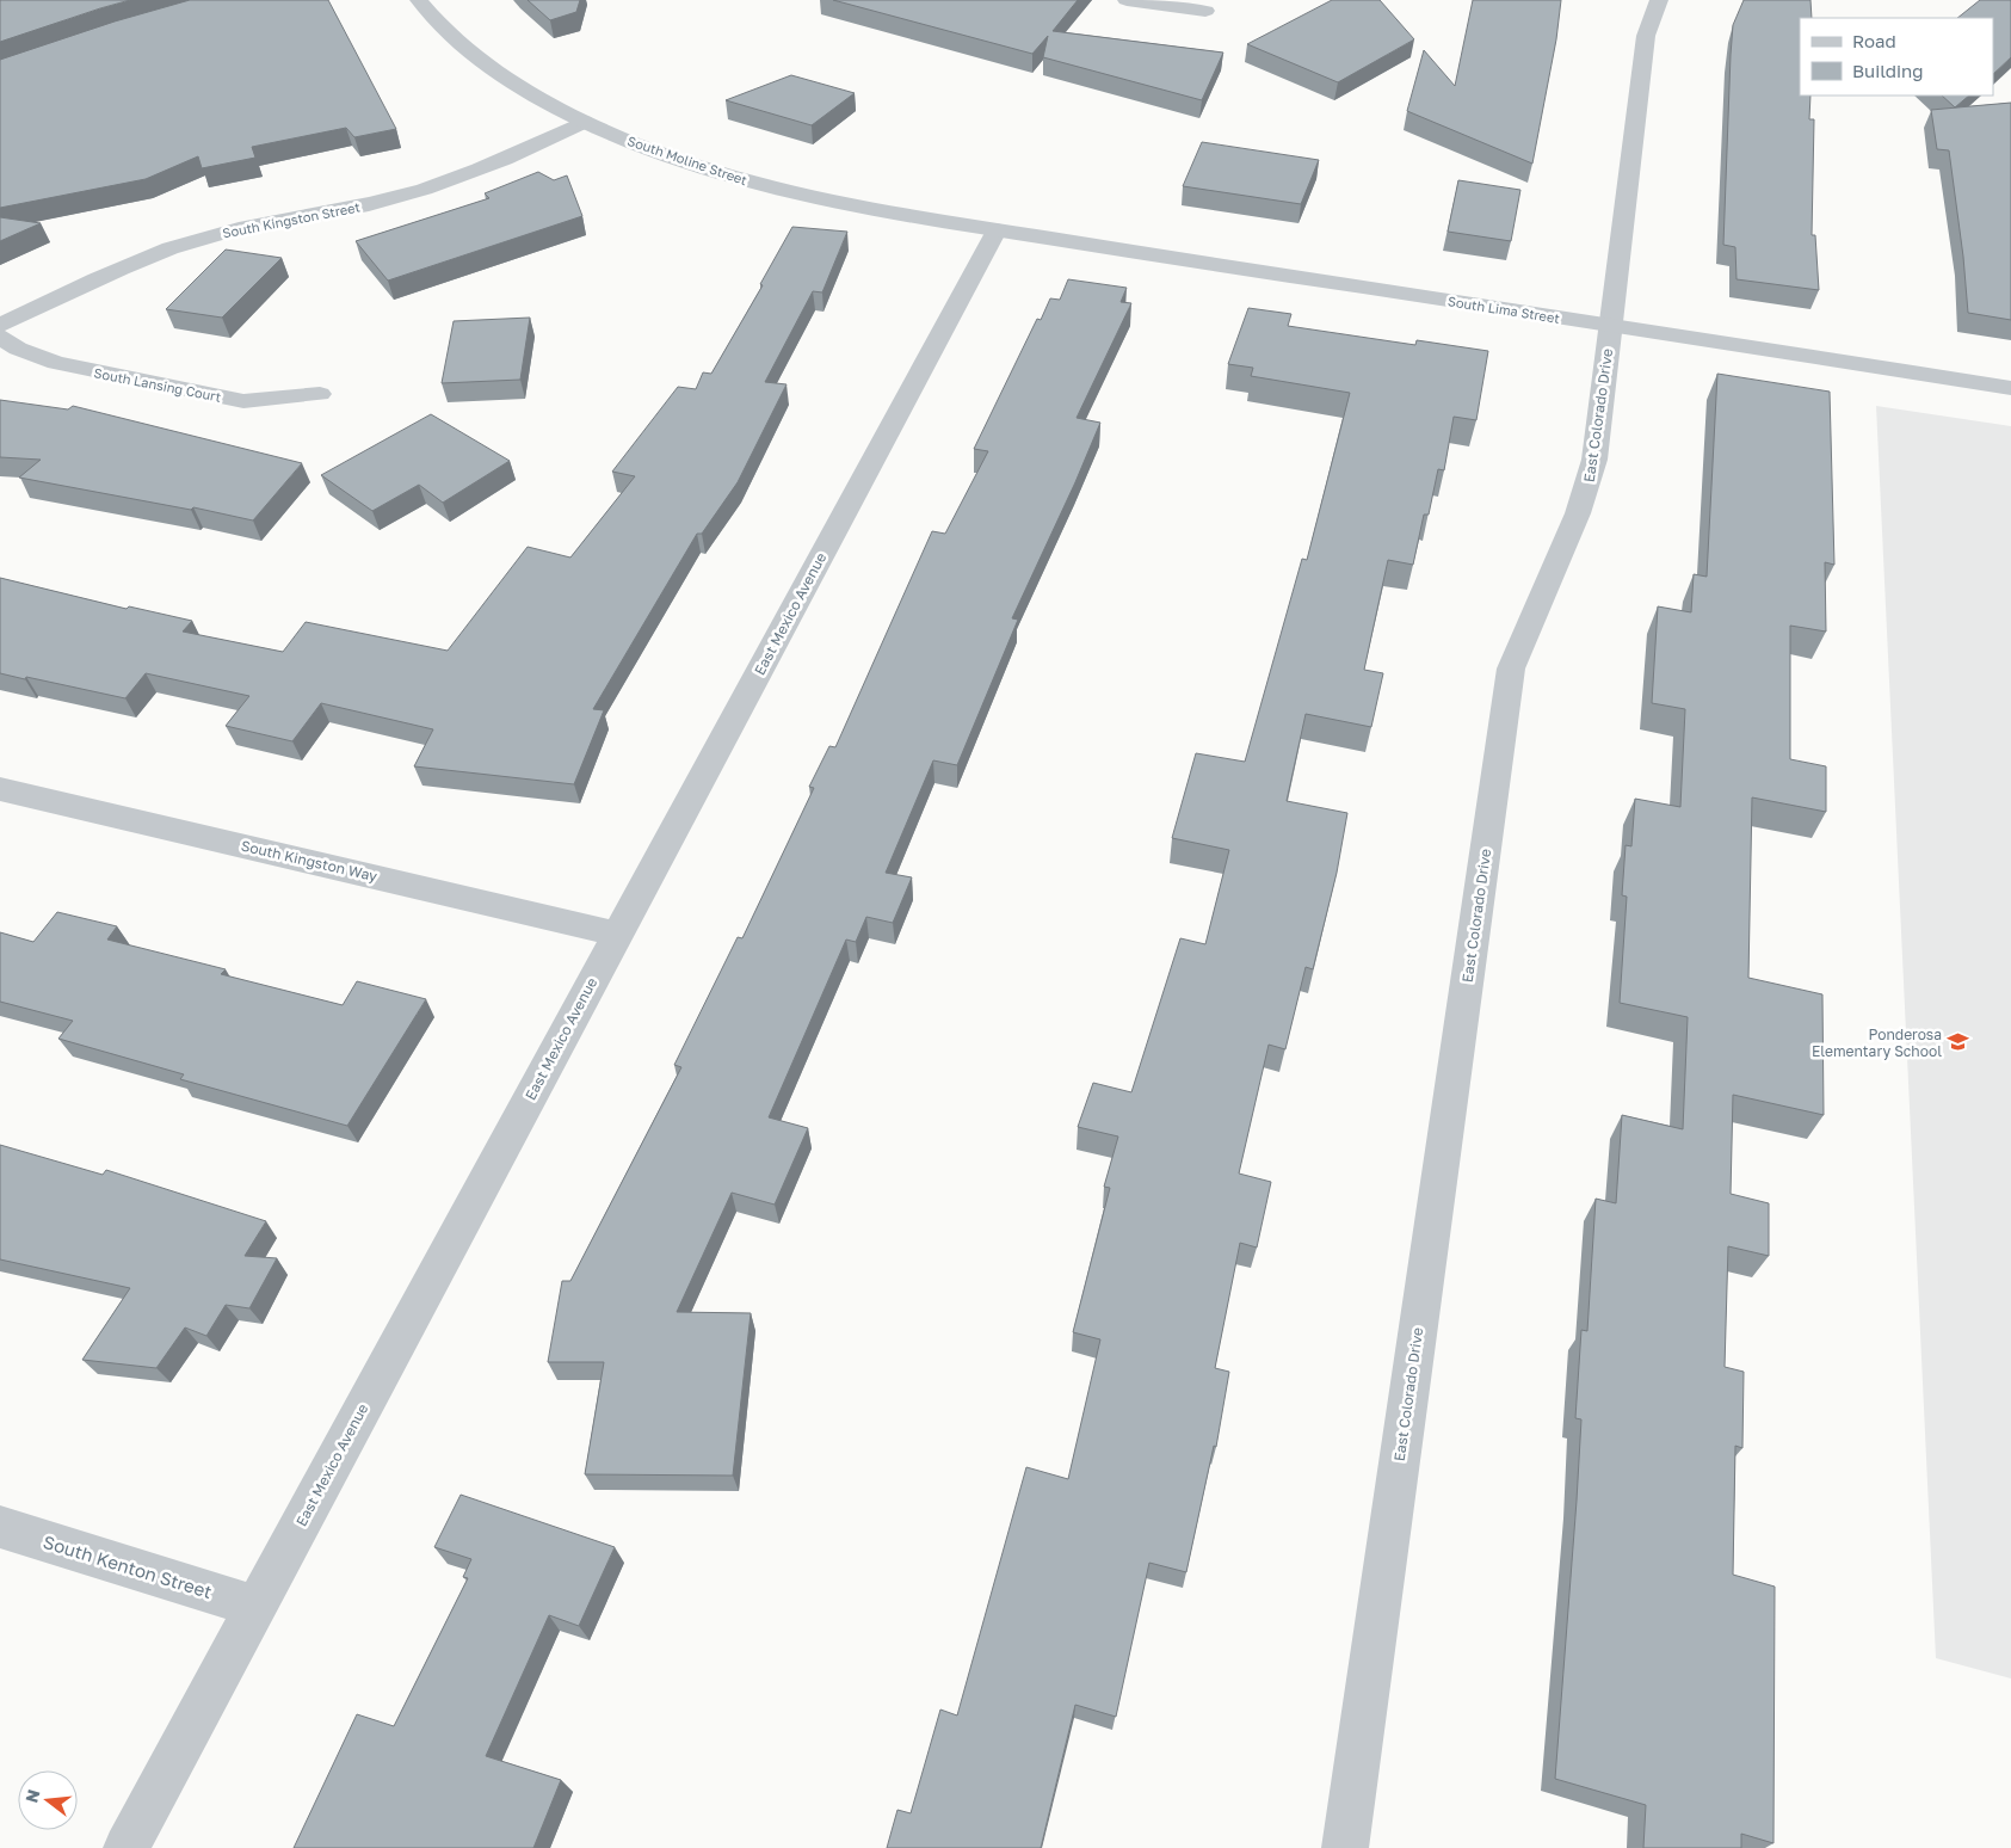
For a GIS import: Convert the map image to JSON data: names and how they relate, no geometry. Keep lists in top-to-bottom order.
{
  "streets": {
    "street": [
      "South Moline Street",
      "South Kingston Street",
      "South Lima Street",
      "South Lansing Court",
      "East Colorado Drive",
      "East Mexico Avenue",
      "South Kingston Way",
      "South Kenton Street"
    ]
  },
  "crossings": [
    ["South Moline Street", "South Kingston Street"],
    ["South Moline Street", "South Lima Street"],
    ["South Moline Street", "East Mexico Avenue"],
    ["South Lima Street", "East Colorado Drive"],
    ["South Lima Street", "East Mexico Avenue"],
    ["East Mexico Avenue", "South Kingston Way"],
    ["East Mexico Avenue", "South Kenton Street"]
  ],
  "places": {
    "school or university": ["Ponderosa Elementary School"]
  },
  "legend": ["Road", "Building"],
  "north": "left"
}
